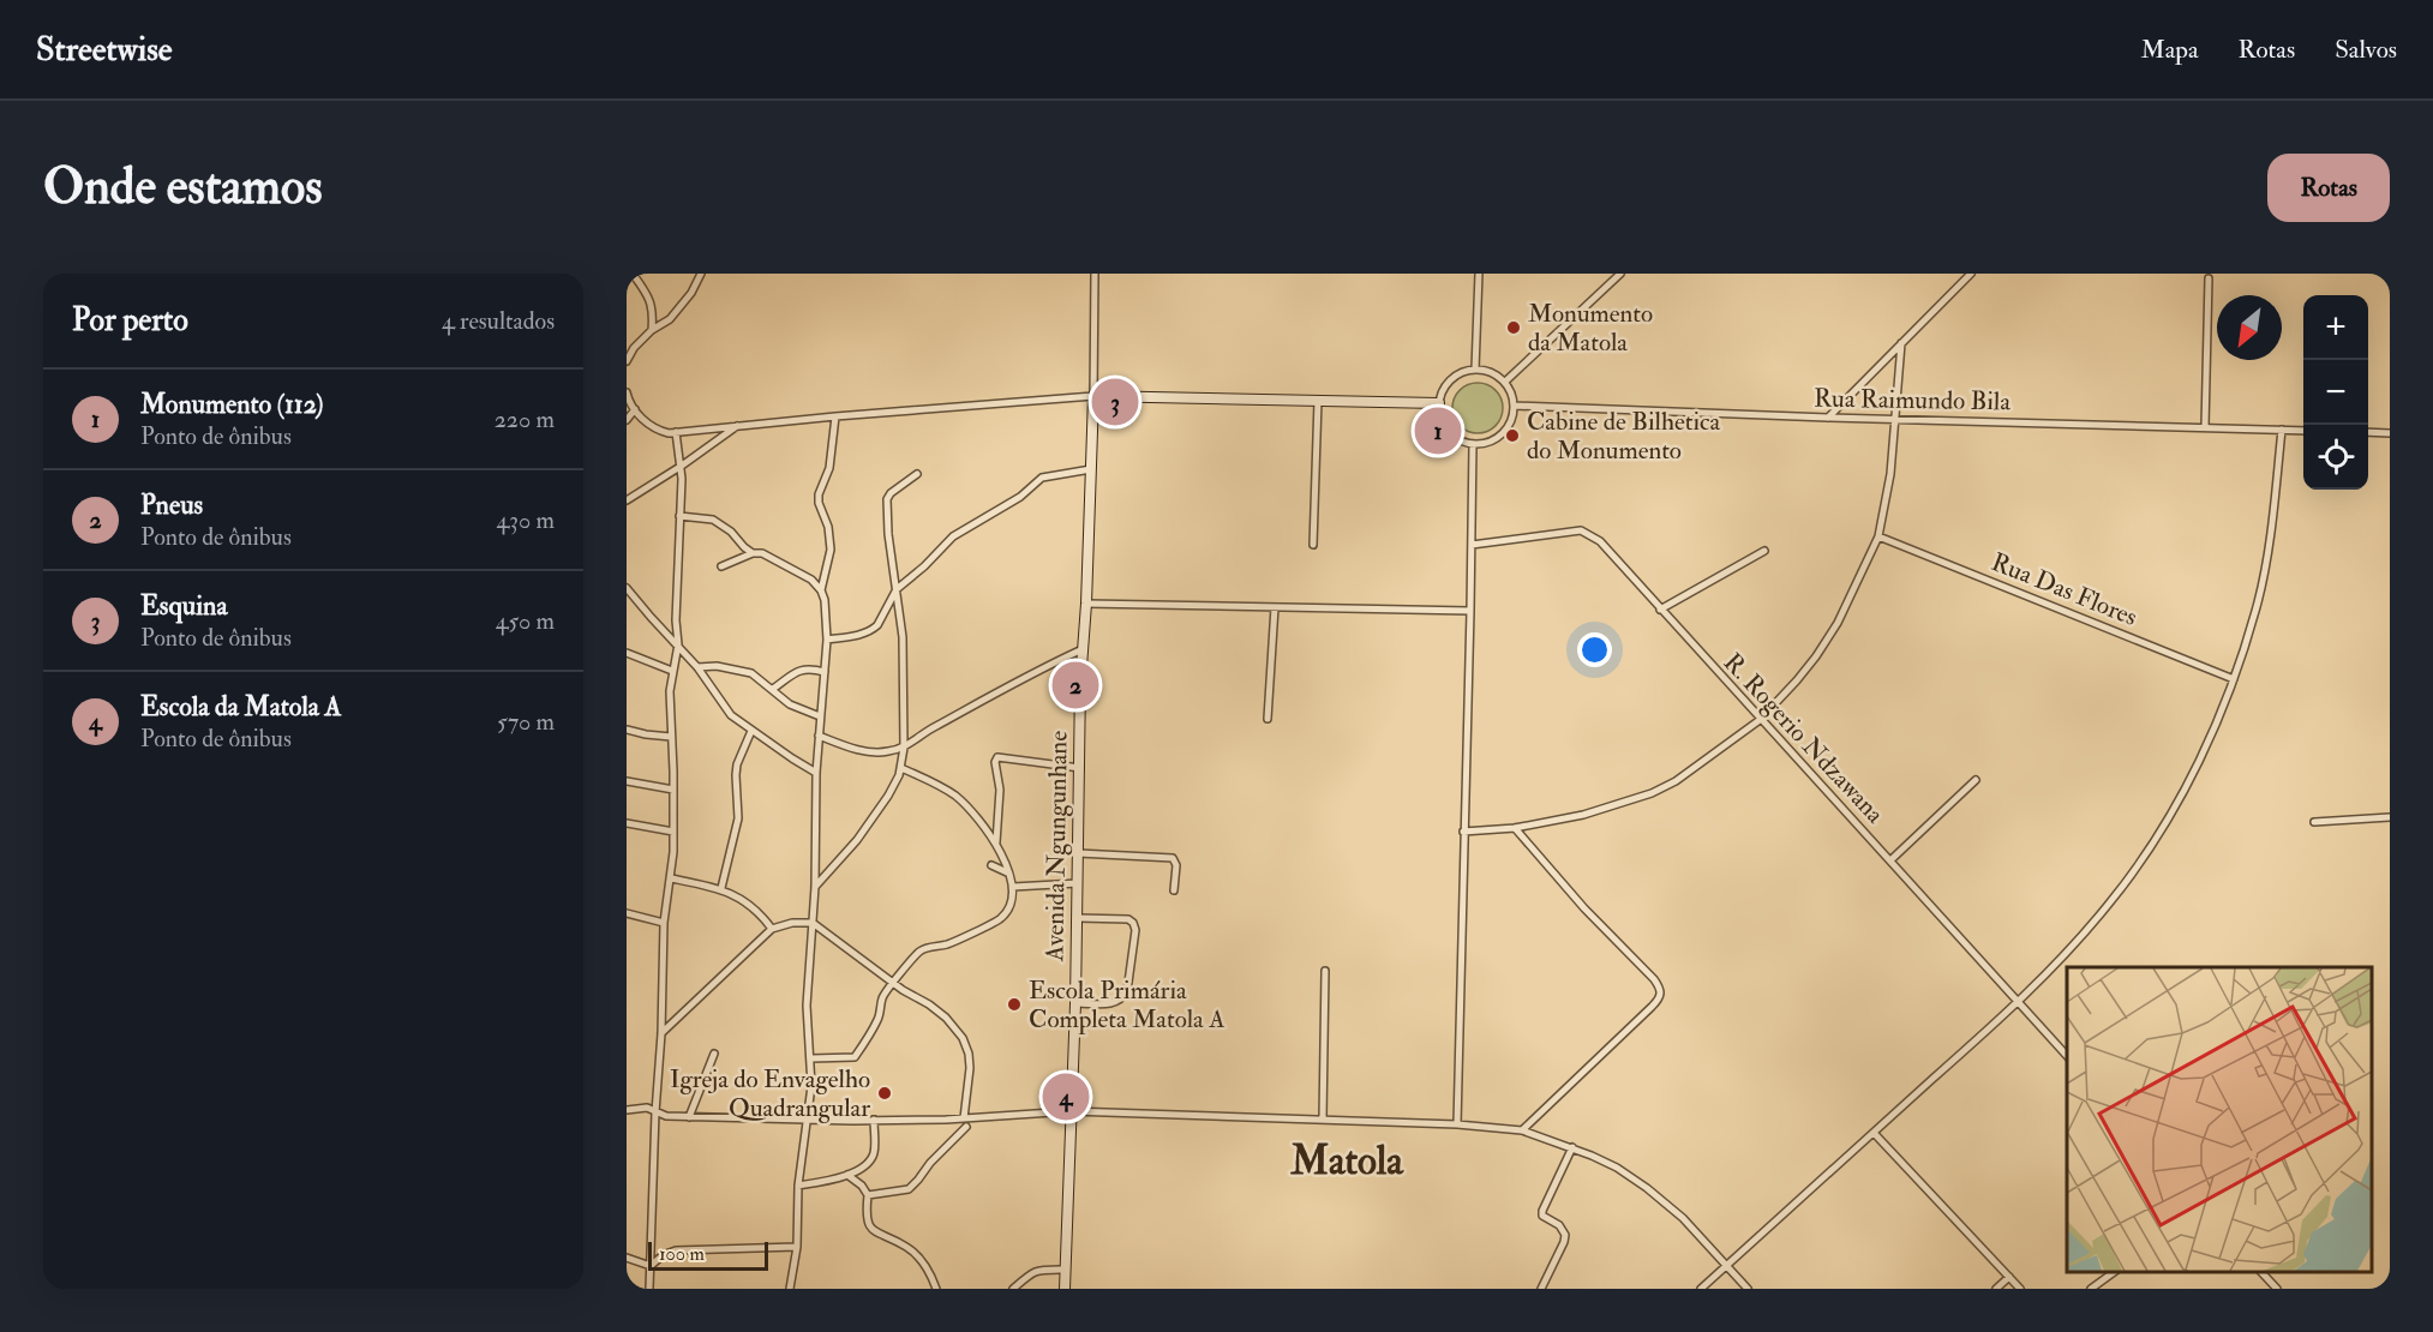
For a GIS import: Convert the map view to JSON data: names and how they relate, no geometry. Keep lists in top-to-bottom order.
{
  "streets": {
    "street": [
      "Rua Raimundo Bila",
      "Rua Das Flores",
      "R. Rogerio Ndzawana",
      "Avenida Ngungunhane"
    ]
  },
  "districts": ["Matola"],
  "places": [
    "Monumento da Matola",
    "Cabine de Bilhetica do Monumento",
    "Escola Primária Completa Matola A",
    "Igreja do Envagelho Quadrangular"
  ],
  "scale_bar": "100 m",
  "north": "bottom left",
  "page": {
    "header": "Streetwise",
    "nav": ["Mapa", "Rotas", "Salvos"],
    "buttons": "Rotas",
    "title": "Onde estamos",
    "heading": ["Por perto", "4 resultados"],
    "map_buttons": ["+", "−"],
    "list": [
      {
        "mark": "1",
        "name": "Monumento (112)",
        "note": "Ponto de ônibus",
        "value": "220 m"
      },
      {
        "mark": "2",
        "name": "Pneus",
        "note": "Ponto de ônibus",
        "value": "430 m"
      },
      {
        "mark": "3",
        "name": "Esquina",
        "note": "Ponto de ônibus",
        "value": "450 m"
      },
      {
        "mark": "4",
        "name": "Escola da Matola A",
        "note": "Ponto de ônibus",
        "value": "570 m"
      }
    ],
    "pins": [
      "3",
      "1",
      "2",
      "4"
    ],
    "scale": "100 m"
  }
}
